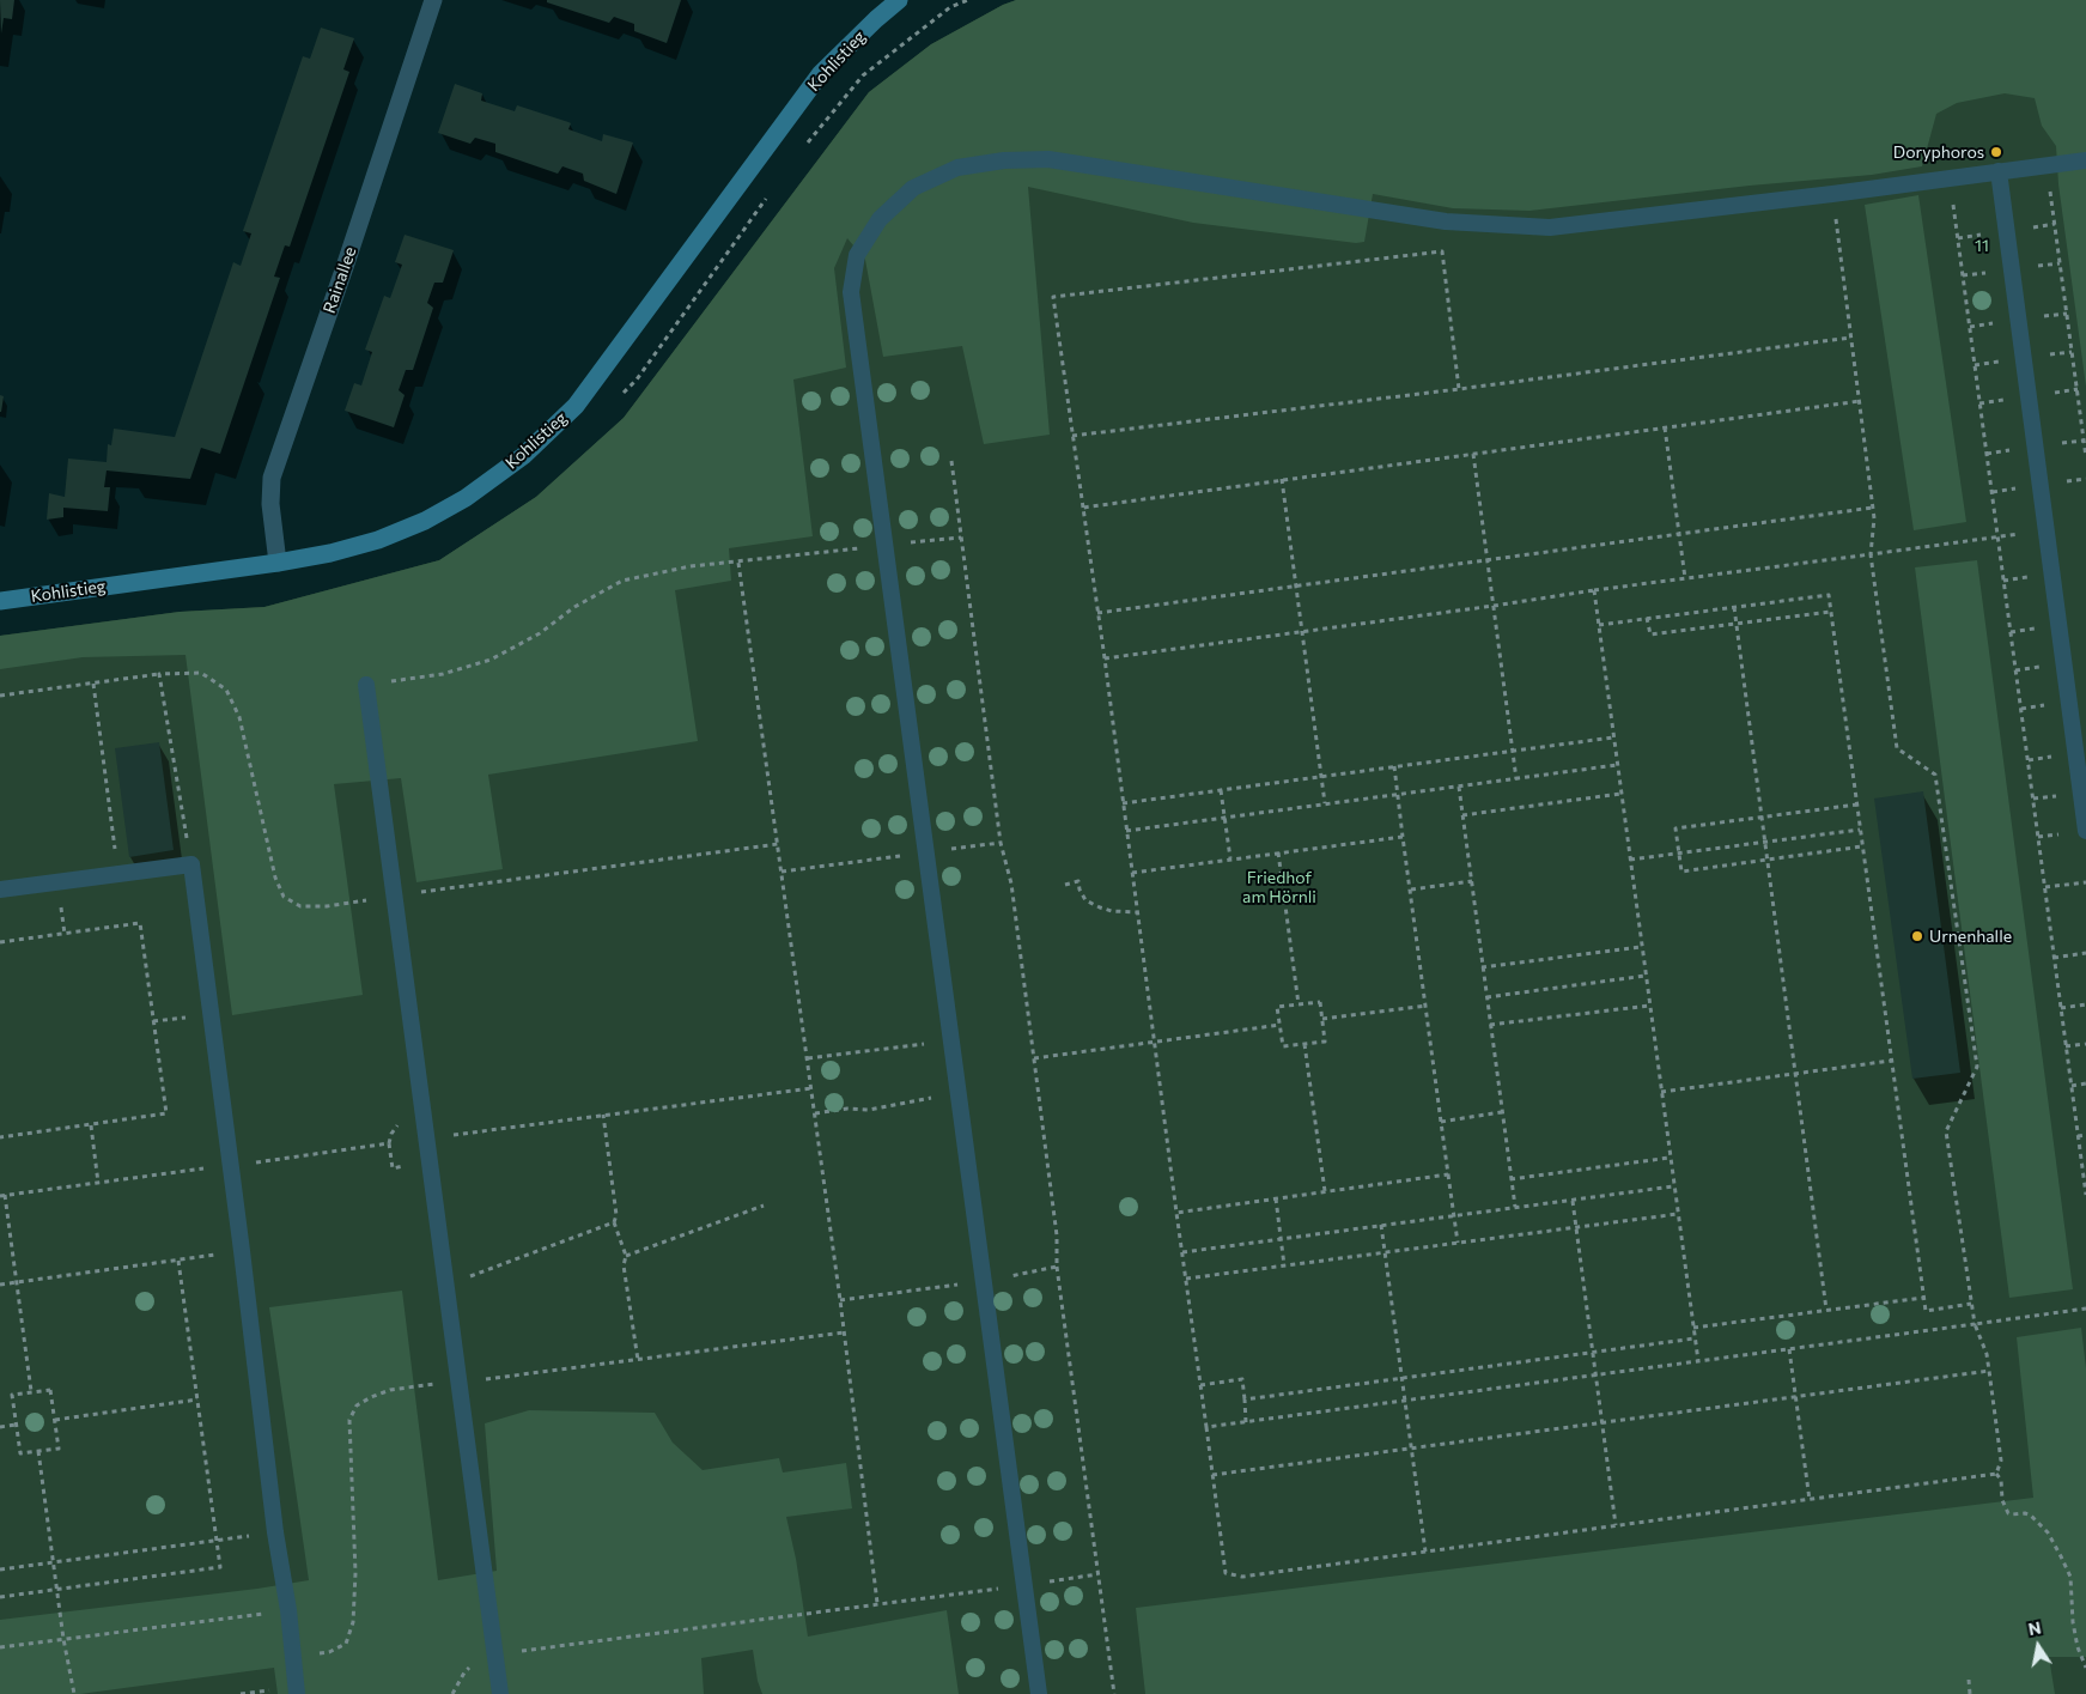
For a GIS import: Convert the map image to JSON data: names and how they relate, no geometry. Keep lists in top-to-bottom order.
{
  "streets": {
    "street": ["Kohlistieg", "Rainallee"]
  },
  "crossings": [
    ["Kohlistieg", "Rainallee"]
  ],
  "parks": ["11", "Friedhof am Hörnli"],
  "places": ["Doryphoros", "Urnenhalle"],
  "north": "top"
}
